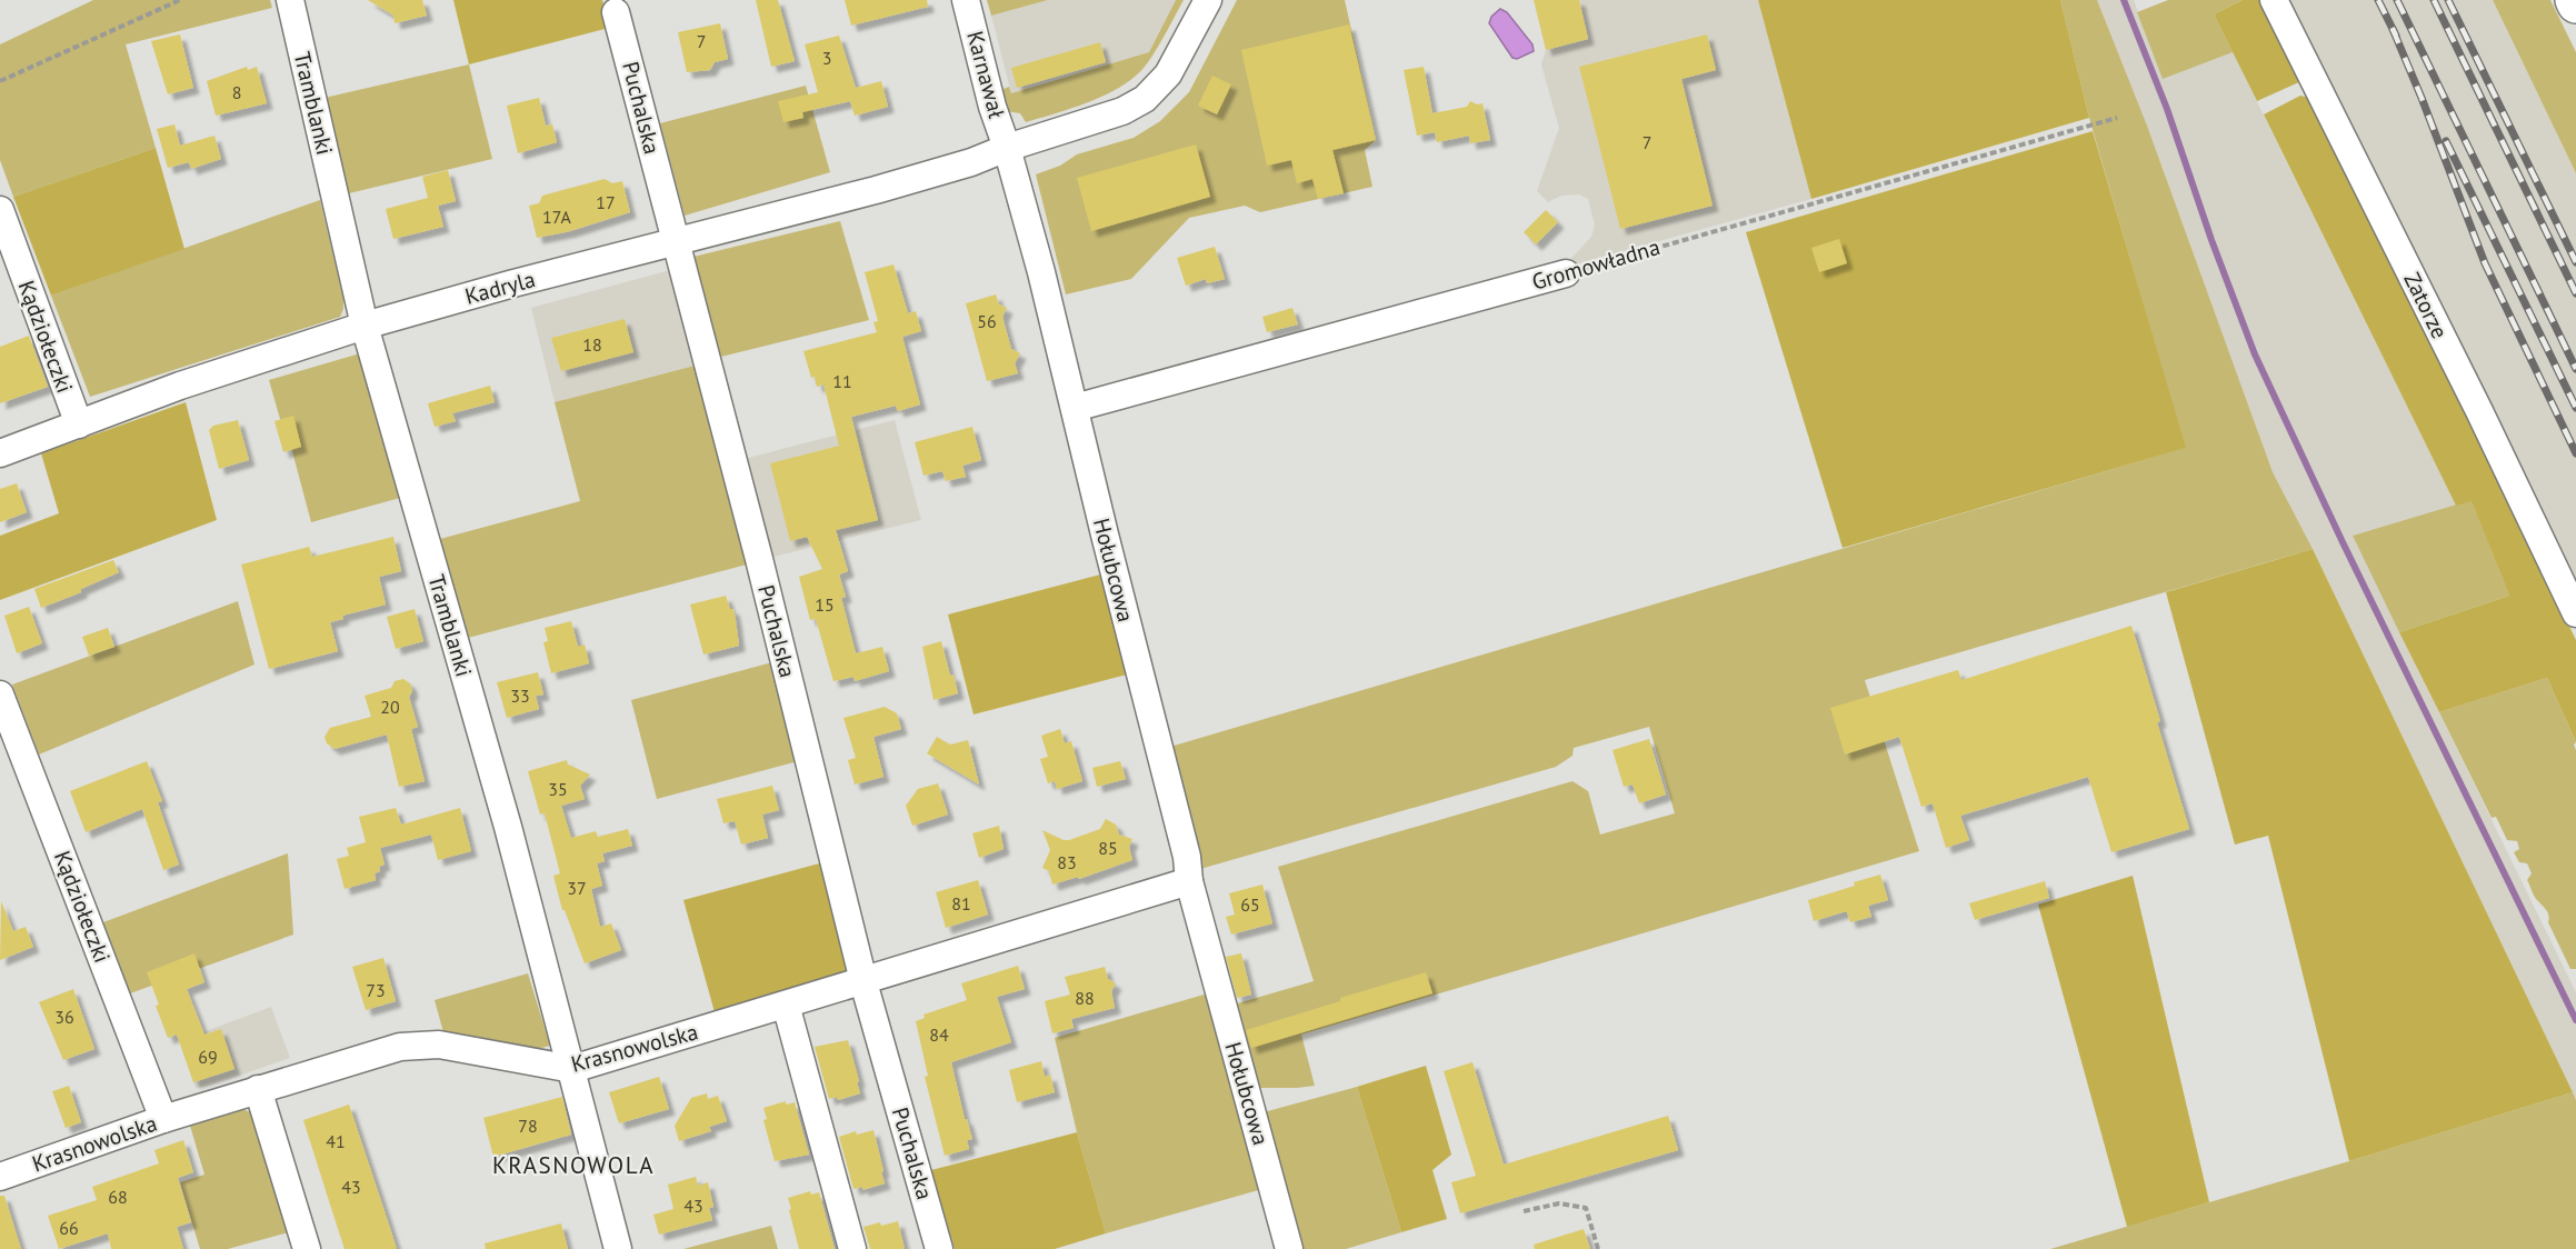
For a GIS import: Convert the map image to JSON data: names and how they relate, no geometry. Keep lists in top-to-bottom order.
{
  "streets": {
    "street": [
      "Karnawał",
      "Tramblanki",
      "Puchalska",
      "Gromowładna",
      "Kadryla",
      "Zatorze",
      "Kądziołeczki",
      "Hołubcowa",
      "Krasnowolska"
    ]
  },
  "crossings": [
    ["Karnawał", "Kadryla"],
    ["Karnawał", "Hołubcowa"],
    ["Tramblanki", "Kadryla"],
    ["Tramblanki", "Krasnowolska"],
    ["Puchalska", "Kadryla"],
    ["Puchalska", "Krasnowolska"],
    ["Gromowładna", "Hołubcowa"],
    ["Kadryla", "Kądziołeczki"],
    ["Kadryla", "Hołubcowa"],
    ["Kądziołeczki", "Krasnowolska"],
    ["Hołubcowa", "Krasnowolska"]
  ],
  "districts": ["KRASNOWOLA"],
  "house_numbers": [
    "7",
    "3",
    "8",
    "7",
    "17",
    "17A",
    "56",
    "18",
    "11",
    "15",
    "33",
    "20",
    "35",
    "85",
    "83",
    "37",
    "81",
    "65",
    "73",
    "88",
    "36",
    "84",
    "69",
    "78",
    "41",
    "43",
    "68",
    "43",
    "66"
  ]
}
